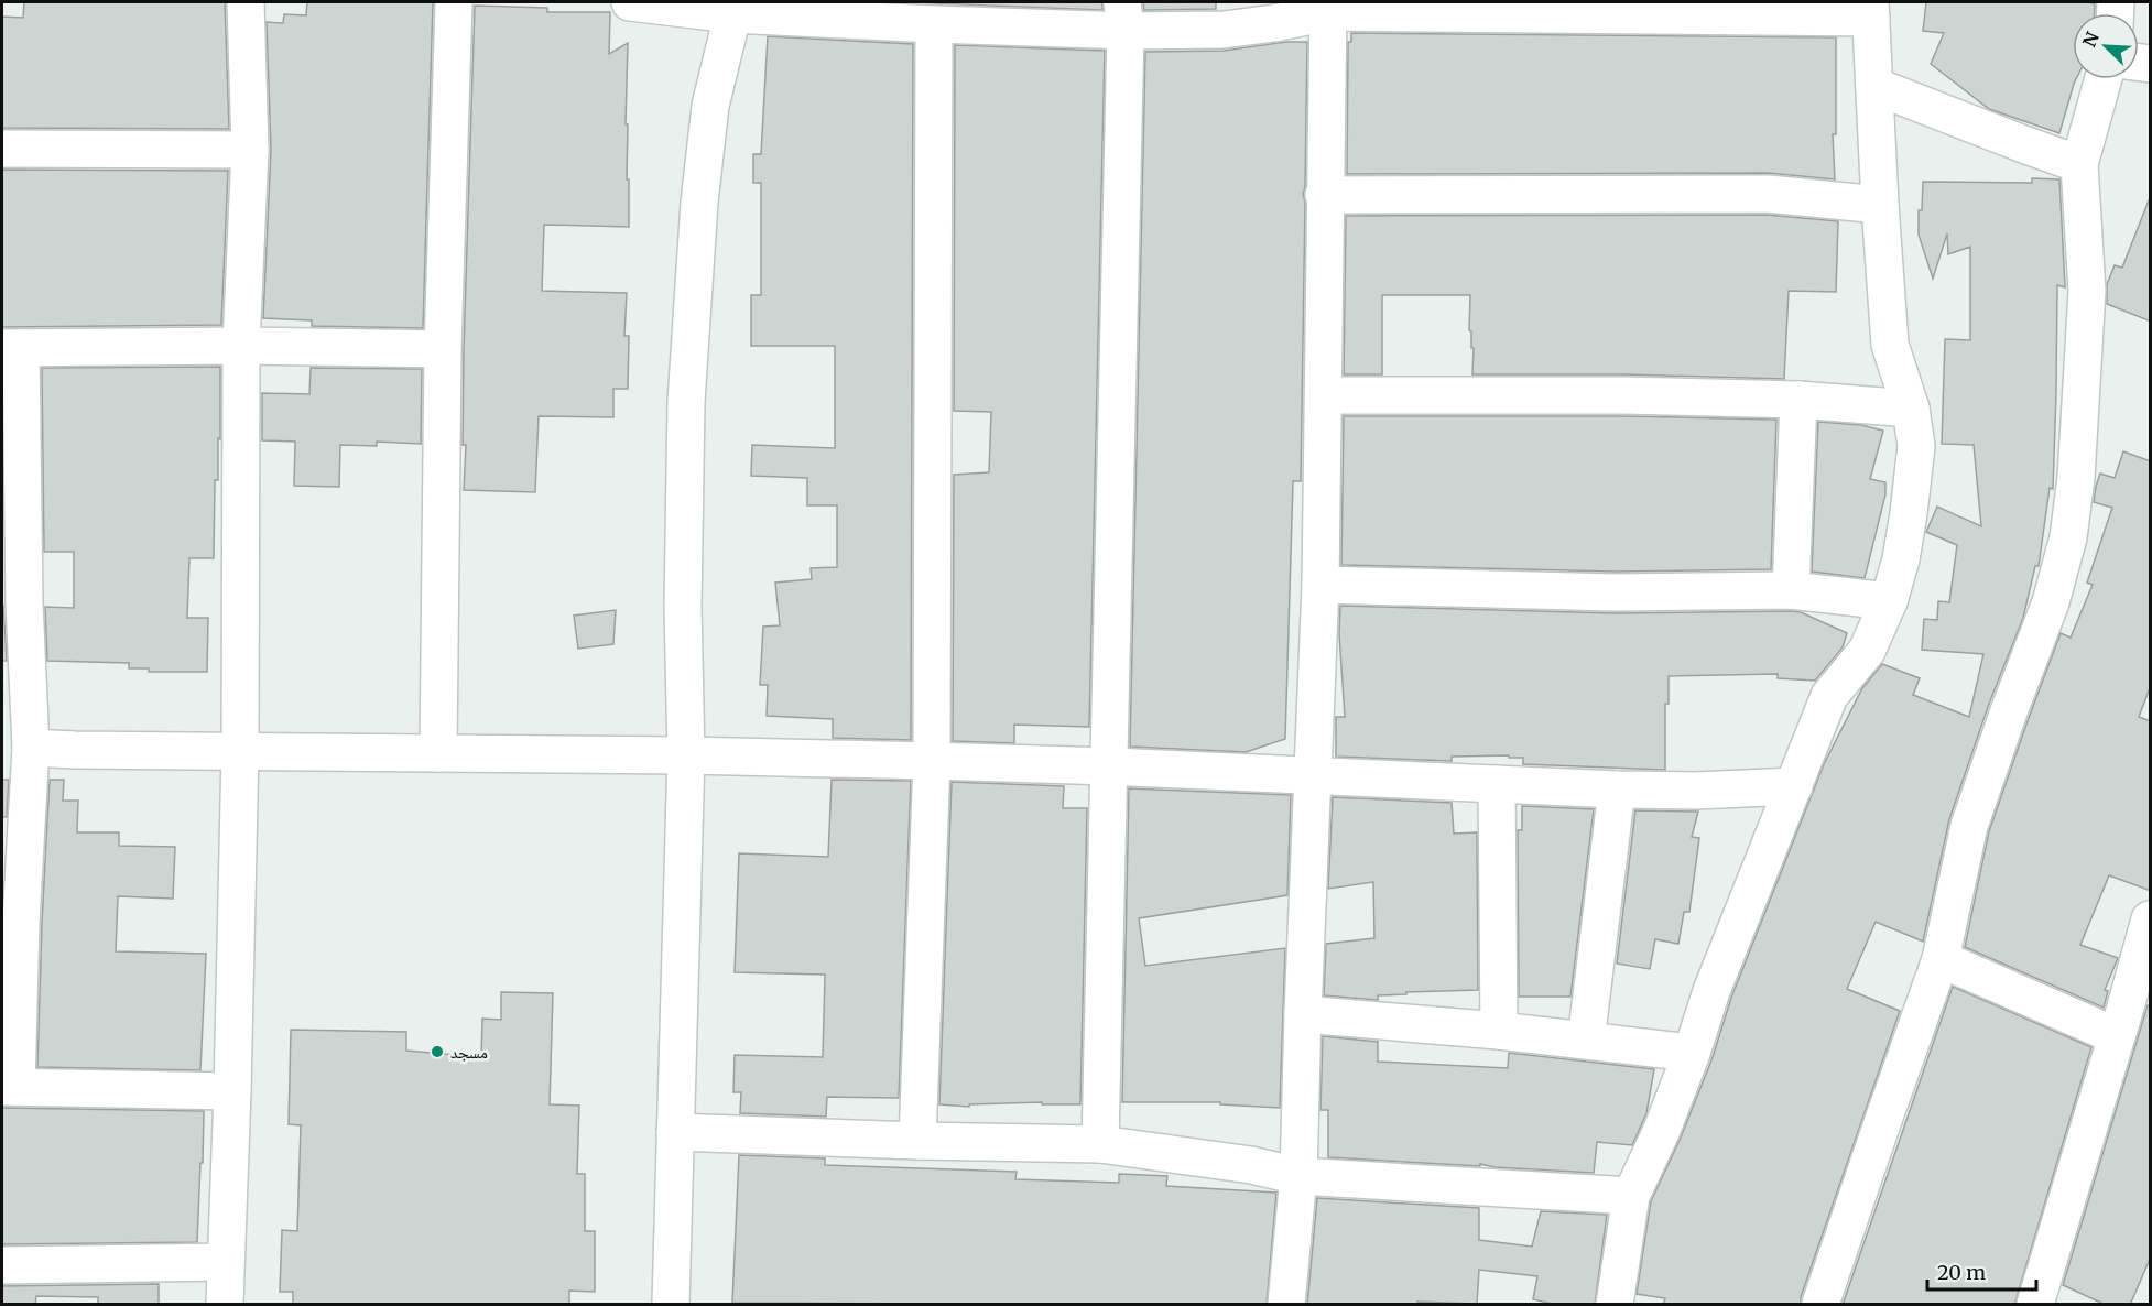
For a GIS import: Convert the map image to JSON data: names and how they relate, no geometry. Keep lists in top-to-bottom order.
{
  "places": ["مسجد"],
  "scale_bar": "20 m",
  "north": "top left"
}
